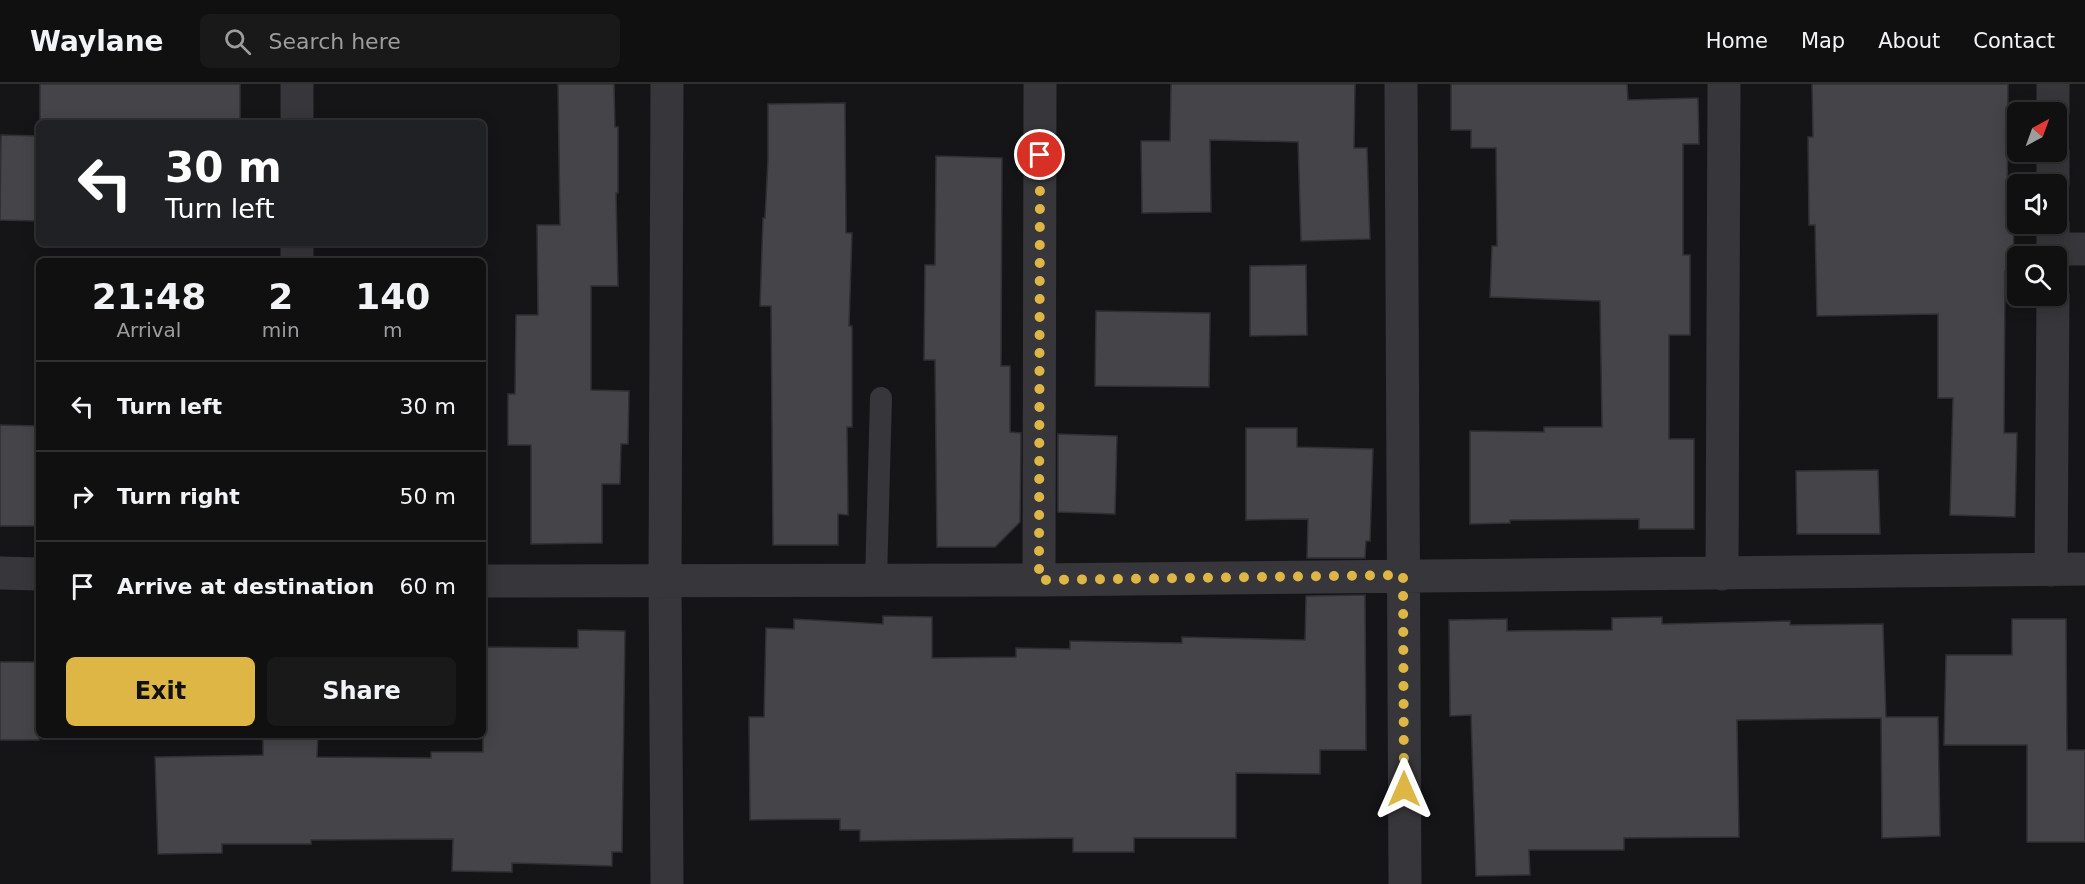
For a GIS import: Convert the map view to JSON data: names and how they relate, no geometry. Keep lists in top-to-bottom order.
{
  "north": "top right",
  "page": {
    "header": "Waylane",
    "search": "Search here",
    "nav": [
      "Home",
      "Map",
      "About",
      "Contact"
    ],
    "turn": ["30 m", "Turn left"],
    "eta": [
      "21:48",
      "Arrival",
      "2",
      "min",
      "140",
      "m"
    ],
    "list": [
      {
        "name": "Turn left",
        "value": "30 m"
      },
      {
        "name": "Turn right",
        "value": "50 m"
      },
      {
        "name": "Arrive at destination",
        "value": "60 m"
      }
    ],
    "buttons": ["Exit", "Share"]
  }
}
